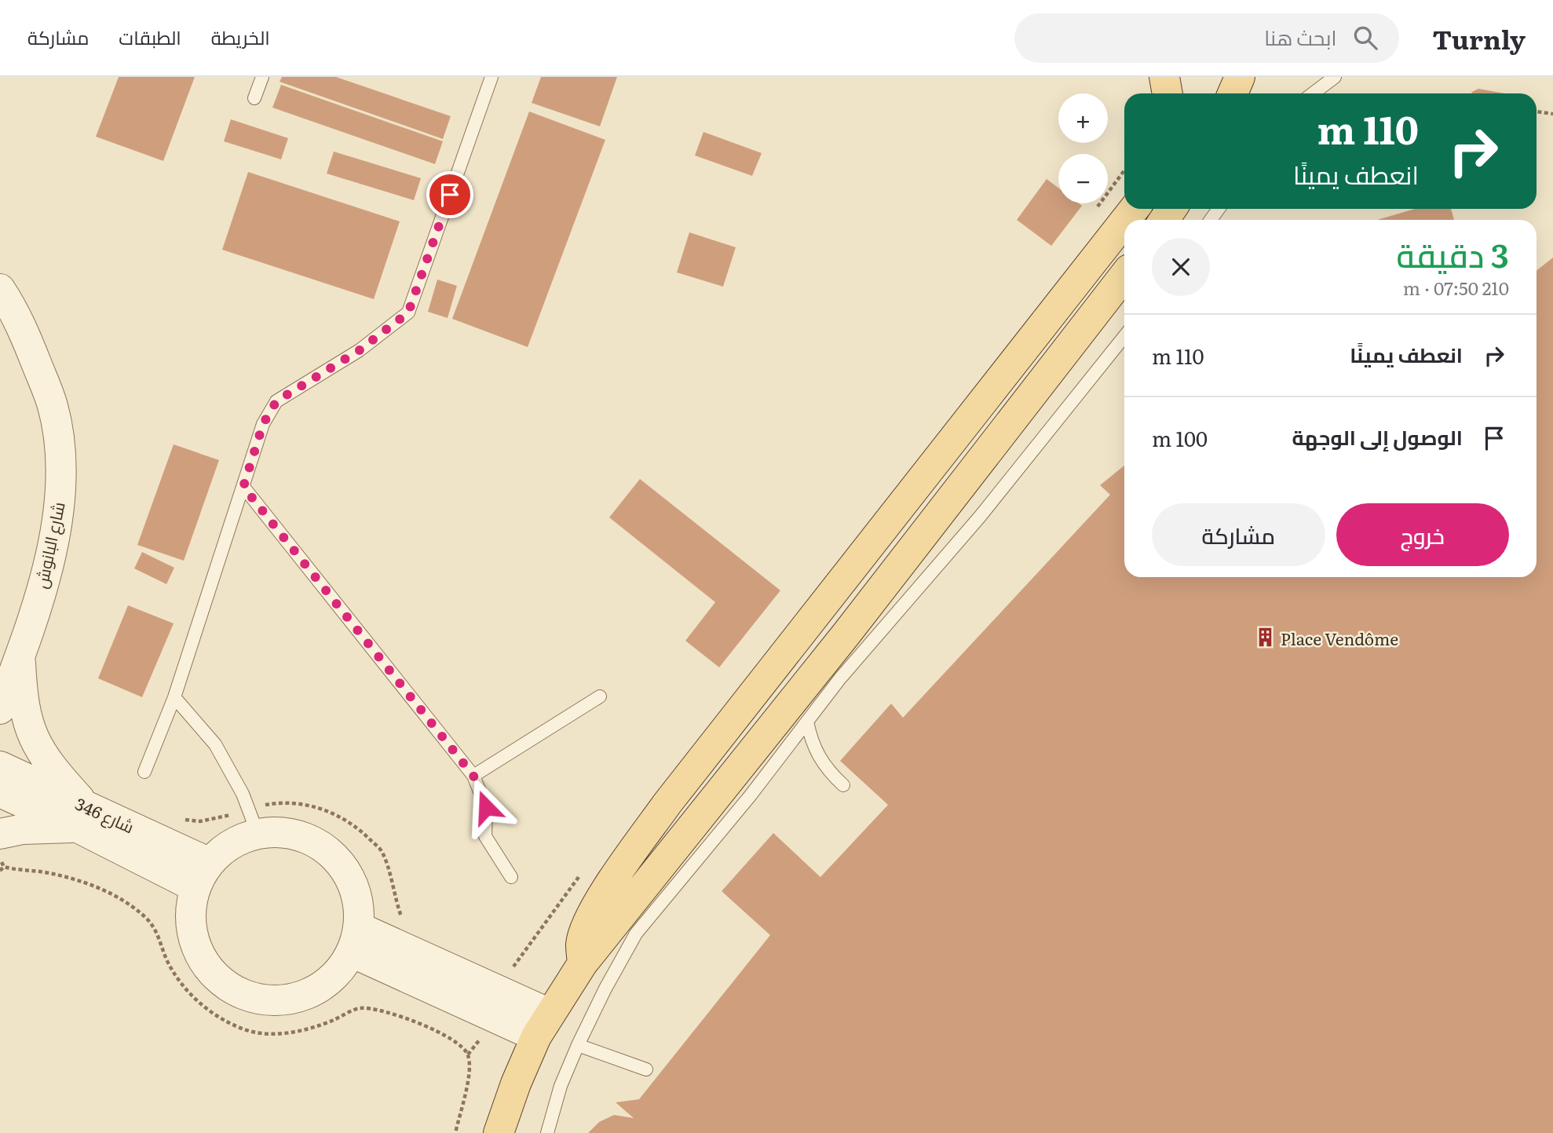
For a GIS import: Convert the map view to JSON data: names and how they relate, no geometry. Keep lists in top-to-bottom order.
{
  "streets": {
    "street": ["شارع البانوش", "شارع 346"]
  },
  "places": {
    "building": ["Place Vendôme"]
  },
  "page": {
    "header": "Turnly",
    "search": "ابحث هنا",
    "nav": ["الخريطة", "الطبقات", "مشاركة"],
    "map_buttons": ["+", "−"],
    "turn": ["110 m", "انعطف يمينًا"],
    "heading": ["3 دقيقة", "210 m · 07:50"],
    "list": [
      {
        "name": "انعطف يمينًا",
        "value": "110 m"
      },
      {
        "name": "الوصول إلى الوجهة",
        "value": "100 m"
      }
    ],
    "buttons": ["خروج", "مشاركة"]
  }
}
